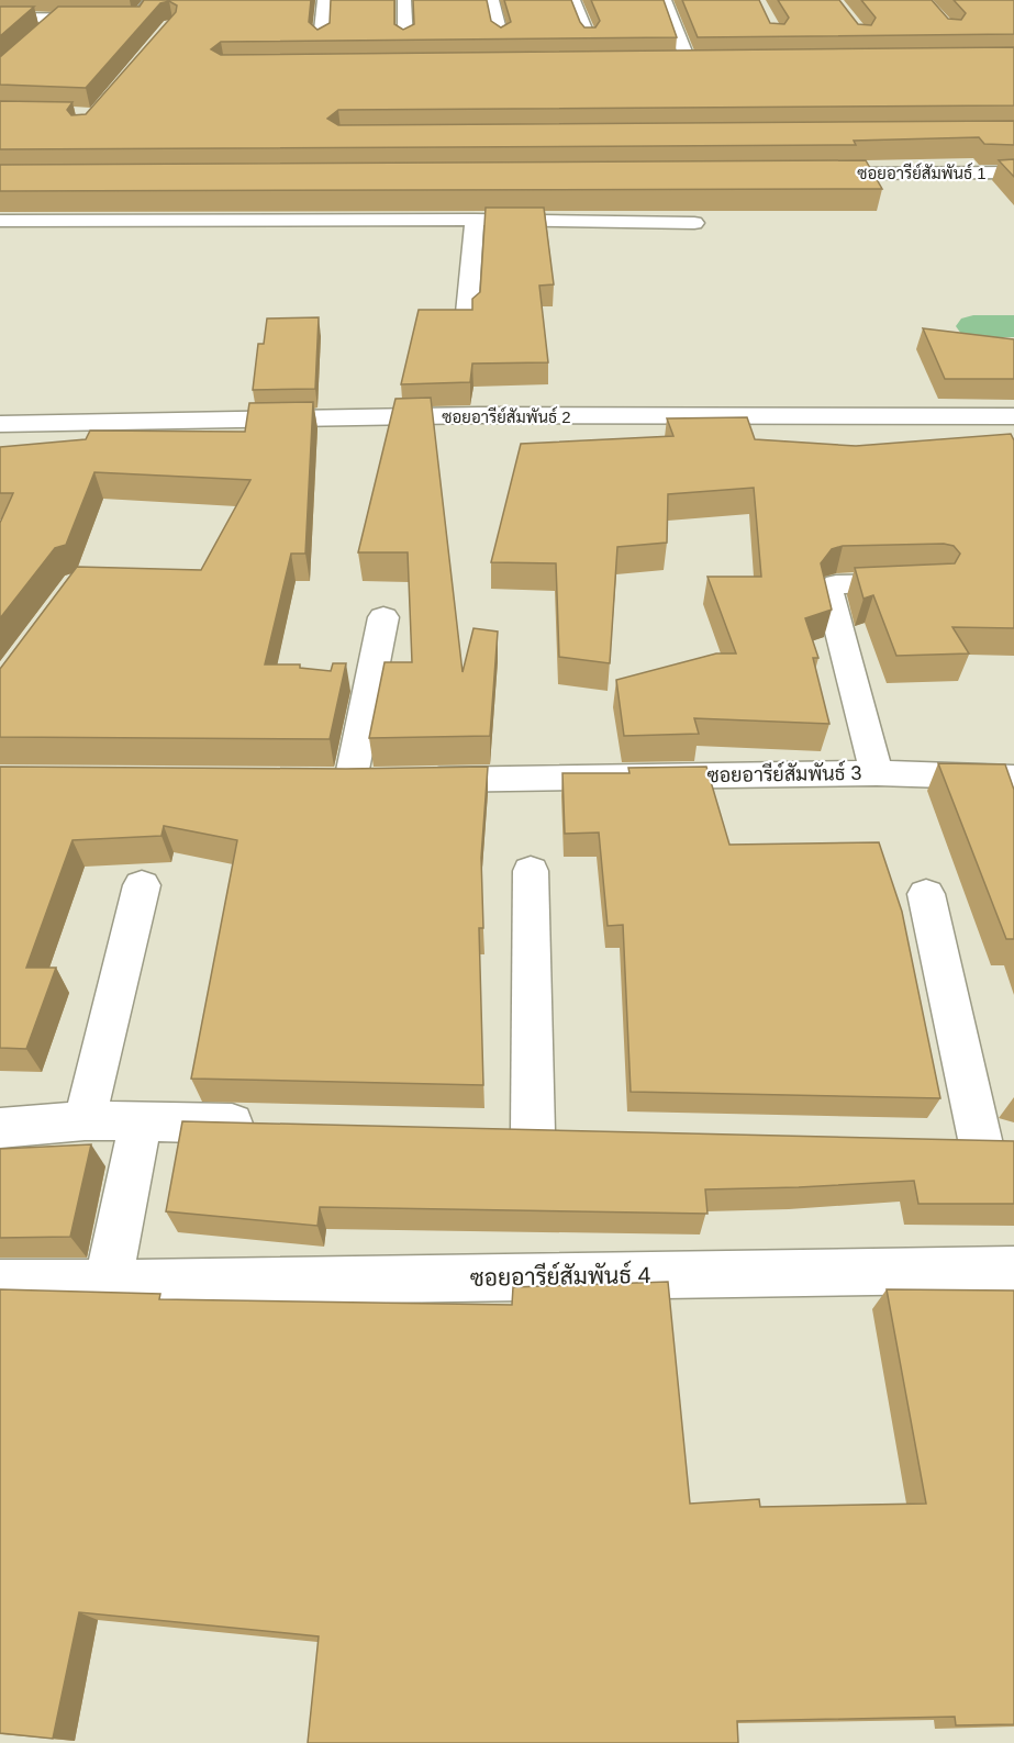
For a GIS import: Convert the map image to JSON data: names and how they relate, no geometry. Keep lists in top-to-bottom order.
{
  "streets": {
    "street": [
      "ซอยอารีย์สัมพันธ์ 1",
      "ซอยอารีย์สัมพันธ์ 2",
      "ซอยอารีย์สัมพันธ์ 3",
      "ซอยอารีย์สัมพันธ์ 4"
    ]
  }
}
